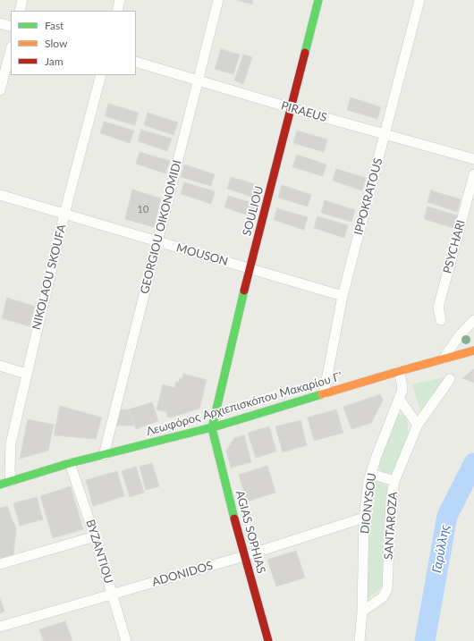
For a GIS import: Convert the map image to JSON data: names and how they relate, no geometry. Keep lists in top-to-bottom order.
{
  "streets": {
    "street": [
      "PIRAEUS",
      "IPPOKRATOUS",
      "SOULIOU",
      "GEORGIOU OIKONOMIDI",
      "PSYCHARI",
      "MOUSON",
      "NIKOLAOU SKOUFA",
      "Λεωφόρος Αρχιεπισκόπου Μακαρίου Γ’",
      "DIONYSOU",
      "SANTAROZA",
      "AGIAS SOPHIAS",
      "BYZANTIOU",
      "ADONIDOS"
    ]
  },
  "crossings": [
    ["PIRAEUS", "IPPOKRATOUS"],
    ["PIRAEUS", "SOULIOU"],
    ["PIRAEUS", "GEORGIOU OIKONOMIDI"],
    ["IPPOKRATOUS", "MOUSON"],
    ["IPPOKRATOUS", "Λεωφόρος Αρχιεπισκόπου Μακαρίου Γ’"],
    ["SOULIOU", "MOUSON"],
    ["SOULIOU", "Λεωφόρος Αρχιεπισκόπου Μακαρίου Γ’"],
    ["SOULIOU", "AGIAS SOPHIAS"],
    ["GEORGIOU OIKONOMIDI", "MOUSON"],
    ["GEORGIOU OIKONOMIDI", "Λεωφόρος Αρχιεπισκόπου Μακαρίου Γ’"],
    ["MOUSON", "NIKOLAOU SKOUFA"],
    ["NIKOLAOU SKOUFA", "Λεωφόρος Αρχιεπισκόπου Μακαρίου Γ’"],
    ["Λεωφόρος Αρχιεπισκόπου Μακαρίου Γ’", "DIONYSOU"],
    ["Λεωφόρος Αρχιεπισκόπου Μακαρίου Γ’", "AGIAS SOPHIAS"],
    ["Λεωφόρος Αρχιεπισκόπου Μακαρίου Γ’", "BYZANTIOU"],
    ["DIONYSOU", "SANTAROZA"],
    ["DIONYSOU", "ADONIDOS"],
    ["AGIAS SOPHIAS", "ADONIDOS"],
    ["BYZANTIOU", "ADONIDOS"]
  ],
  "water": ["Γαρύλλης"],
  "house_numbers": ["10"],
  "legend": ["Fast", "Slow", "Jam"]
}
